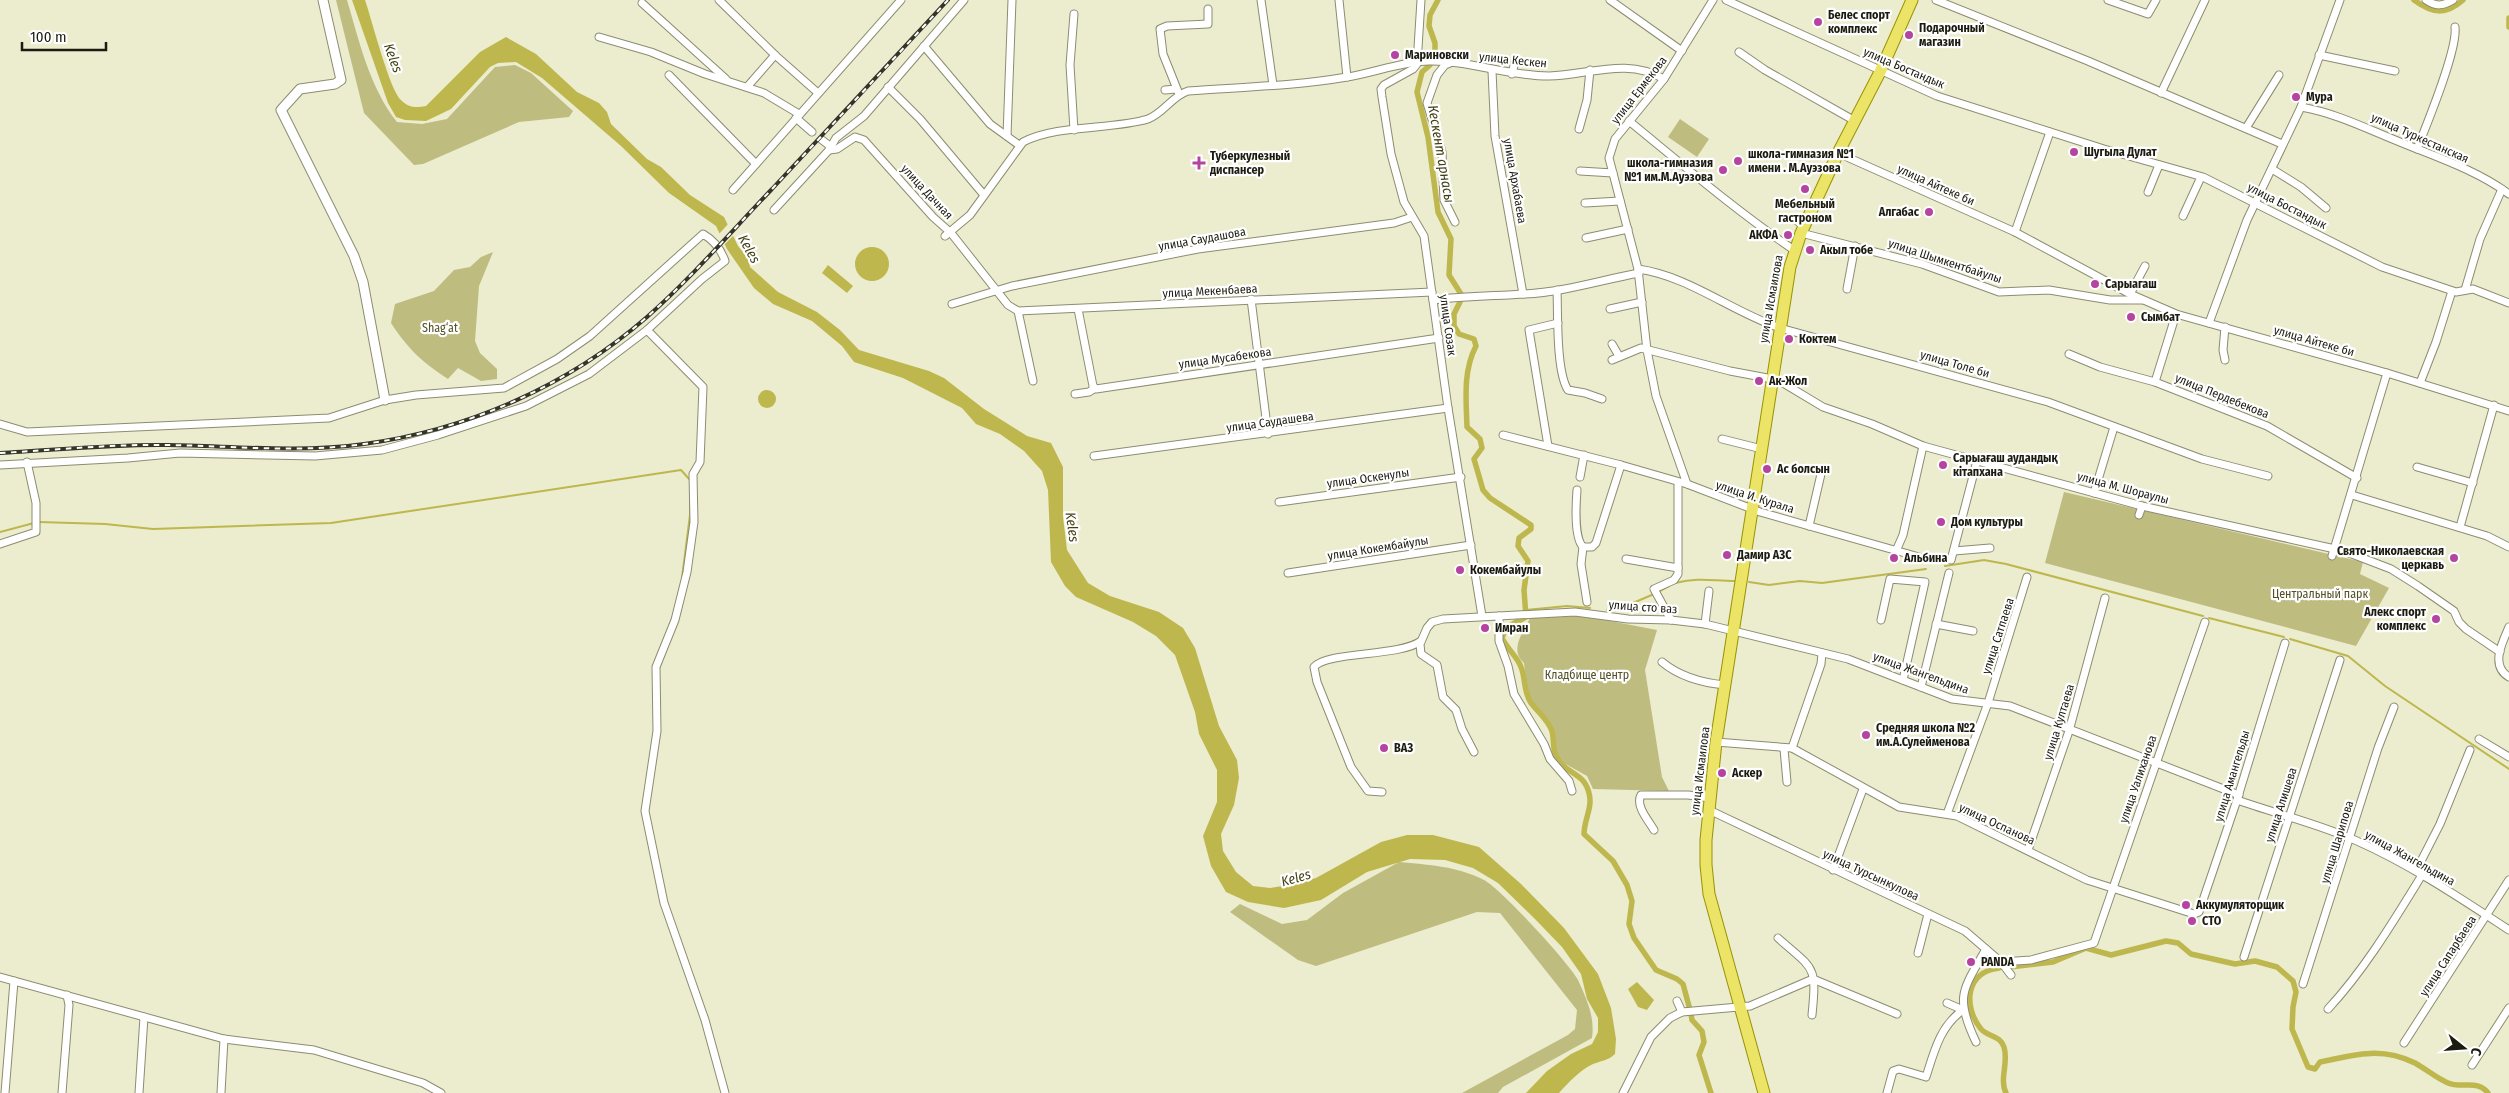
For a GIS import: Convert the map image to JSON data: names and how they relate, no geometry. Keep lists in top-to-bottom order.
{
  "streets": {
    "main road": ["улица Исмаилова"],
    "street": [
      "улица Кескен",
      "улица Бостандык",
      "улица Ермекова",
      "улица Туркестанская",
      "улица Архабаева",
      "улица Айтеке би",
      "улица Дачная",
      "улица Саудашова",
      "улица Шымкентбайулы",
      "улица Мекенбаева",
      "улица Созак",
      "улица Мусабекова",
      "улица Толе би",
      "улица Пердебекова",
      "улица Саудашева",
      "улица Оскенулы",
      "улица М. Шораулы",
      "улица И. Курала",
      "улица Кокембайулы",
      "улица сто ваз",
      "улица Сатпаева",
      "улица Жангельдина",
      "улица Култаева",
      "улица Амангельды",
      "улица Уалиханова",
      "улица Алишева",
      "улица Оспанова",
      "улица Шарипова",
      "улица Турсынкулова",
      "улица Сапарбаева"
    ]
  },
  "crossings": [
    ["улица Кескен", "улица Ермекова"],
    ["улица Кескен", "улица Архабаева"],
    ["улица Кескен", "улица Созак"],
    ["улица Бостандык", "улица Исмаилова"],
    ["улица Ермекова", "улица Толе би"],
    ["улица Ермекова", "улица И. Курала"],
    ["улица Архабаева", "улица Толе би"],
    ["улица Айтеке би", "улица Шымкентбайулы"],
    ["улица Айтеке би", "улица Исмаилова"],
    ["улица Дачная", "улица Саудашова"],
    ["улица Саудашова", "улица Созак"],
    ["улица Шымкентбайулы", "улица Исмаилова"],
    ["улица Мекенбаева", "улица Созак"],
    ["улица Мекенбаева", "улица Толе би"],
    ["улица Исмаилова", "улица Толе би"],
    ["улица Исмаилова", "улица М. Шораулы"],
    ["улица Исмаилова", "улица И. Курала"],
    ["улица Исмаилова", "улица сто ваз"],
    ["улица Исмаилова", "улица Жангельдина"],
    ["улица Исмаилова", "улица Оспанова"],
    ["улица Исмаилова", "улица Турсынкулова"],
    ["улица Созак", "улица Мусабекова"],
    ["улица Созак", "улица Саудашева"],
    ["улица Созак", "улица Оскенулы"],
    ["улица Созак", "улица Кокембайулы"],
    ["улица Созак", "улица сто ваз"],
    ["улица сто ваз", "улица Жангельдина"],
    ["улица Сатпаева", "улица Жангельдина"],
    ["улица Сатпаева", "улица Оспанова"],
    ["улица Жангельдина", "улица Култаева"],
    ["улица Жангельдина", "улица Амангельды"],
    ["улица Жангельдина", "улица Уалиханова"],
    ["улица Жангельдина", "улица Алишева"],
    ["улица Жангельдина", "улица Шарипова"],
    ["улица Жангельдина", "улица Сапарбаева"],
    ["улица Култаева", "улица Оспанова"],
    ["улица Амангельды", "улица Оспанова"],
    ["улица Уалиханова", "улица Оспанова"],
    ["улица Уалиханова", "улица Турсынкулова"]
  ],
  "water": ["Keles", "Кескент арнасы"],
  "parks": ["Shag‘at", "Центральный парк", "Кладбище центр"],
  "places": {
    "other": [
      "Белес спорт комплекс",
      "Подарочный магазин",
      "Мариновски",
      "Мура",
      "Шугыла Дулат",
      "школа-гимназия №1 имени . М.Ауэзова",
      "школа-гимназия №1 им.М.Ауэзова",
      "Мебельный гастроном",
      "Алгабас",
      "АКФА",
      "Акыл тобе",
      "Сарыагаш",
      "Сымбат",
      "Коктем",
      "Ак-Жол",
      "Сарыағаш аудандық кітапхана",
      "Ас болсын",
      "Дом культуры",
      "Дамир АЗС",
      "Альбина",
      "Свято-Николаевская церкавь",
      "Кокембайулы",
      "Алекс спорт комплекс",
      "Имран",
      "Средняя школа №2 им.А.Сулейменова",
      "ВАЗ",
      "Аскер",
      "Аккумуляторщик",
      "СТО",
      "PANDA"
    ],
    "health": ["Туберкулезный диспансер"]
  },
  "scale_bar": "100 m",
  "north": "right"
}
